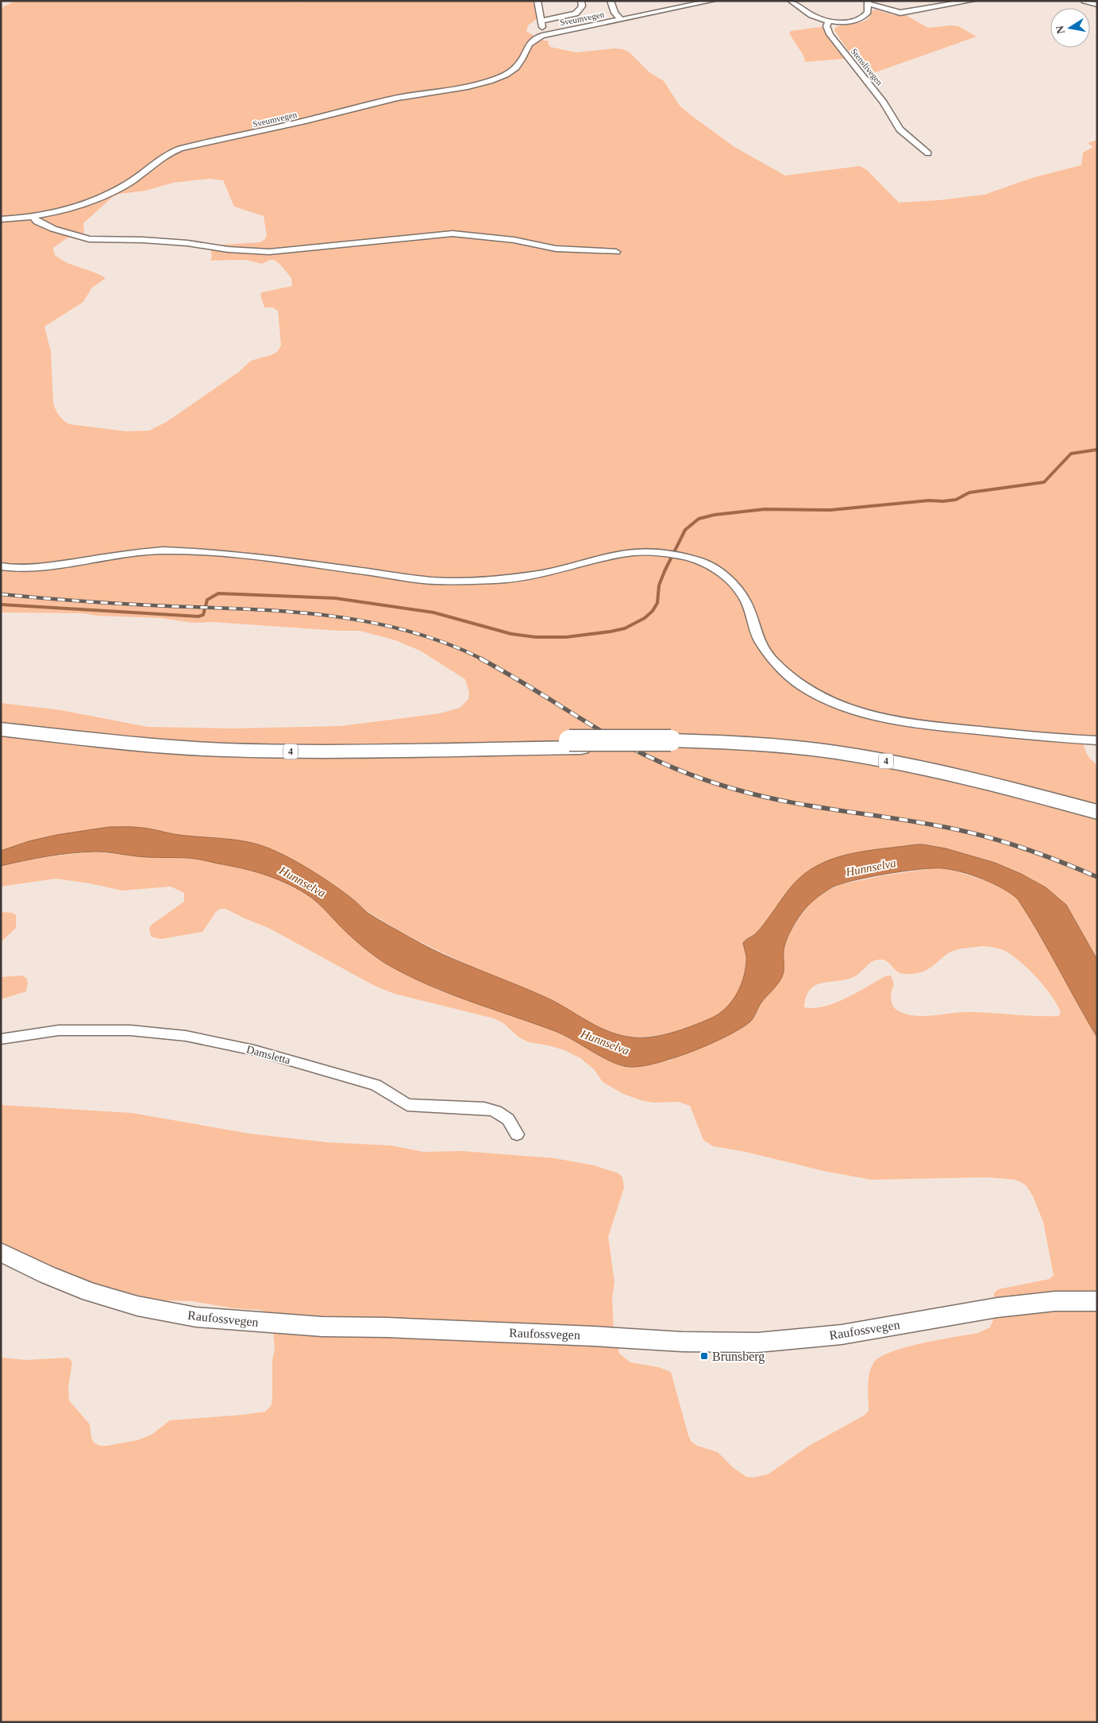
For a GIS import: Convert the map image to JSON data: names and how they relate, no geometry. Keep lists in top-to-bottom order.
{
  "streets": {
    "highway": ["4"],
    "main road": ["Raufossvegen"],
    "street": ["Sveumvegen", "Stenslivegen", "Damsletta"]
  },
  "water": ["Hunnselva"],
  "places": {
    "transit": ["Brunsberg"]
  },
  "north": "left"
}
